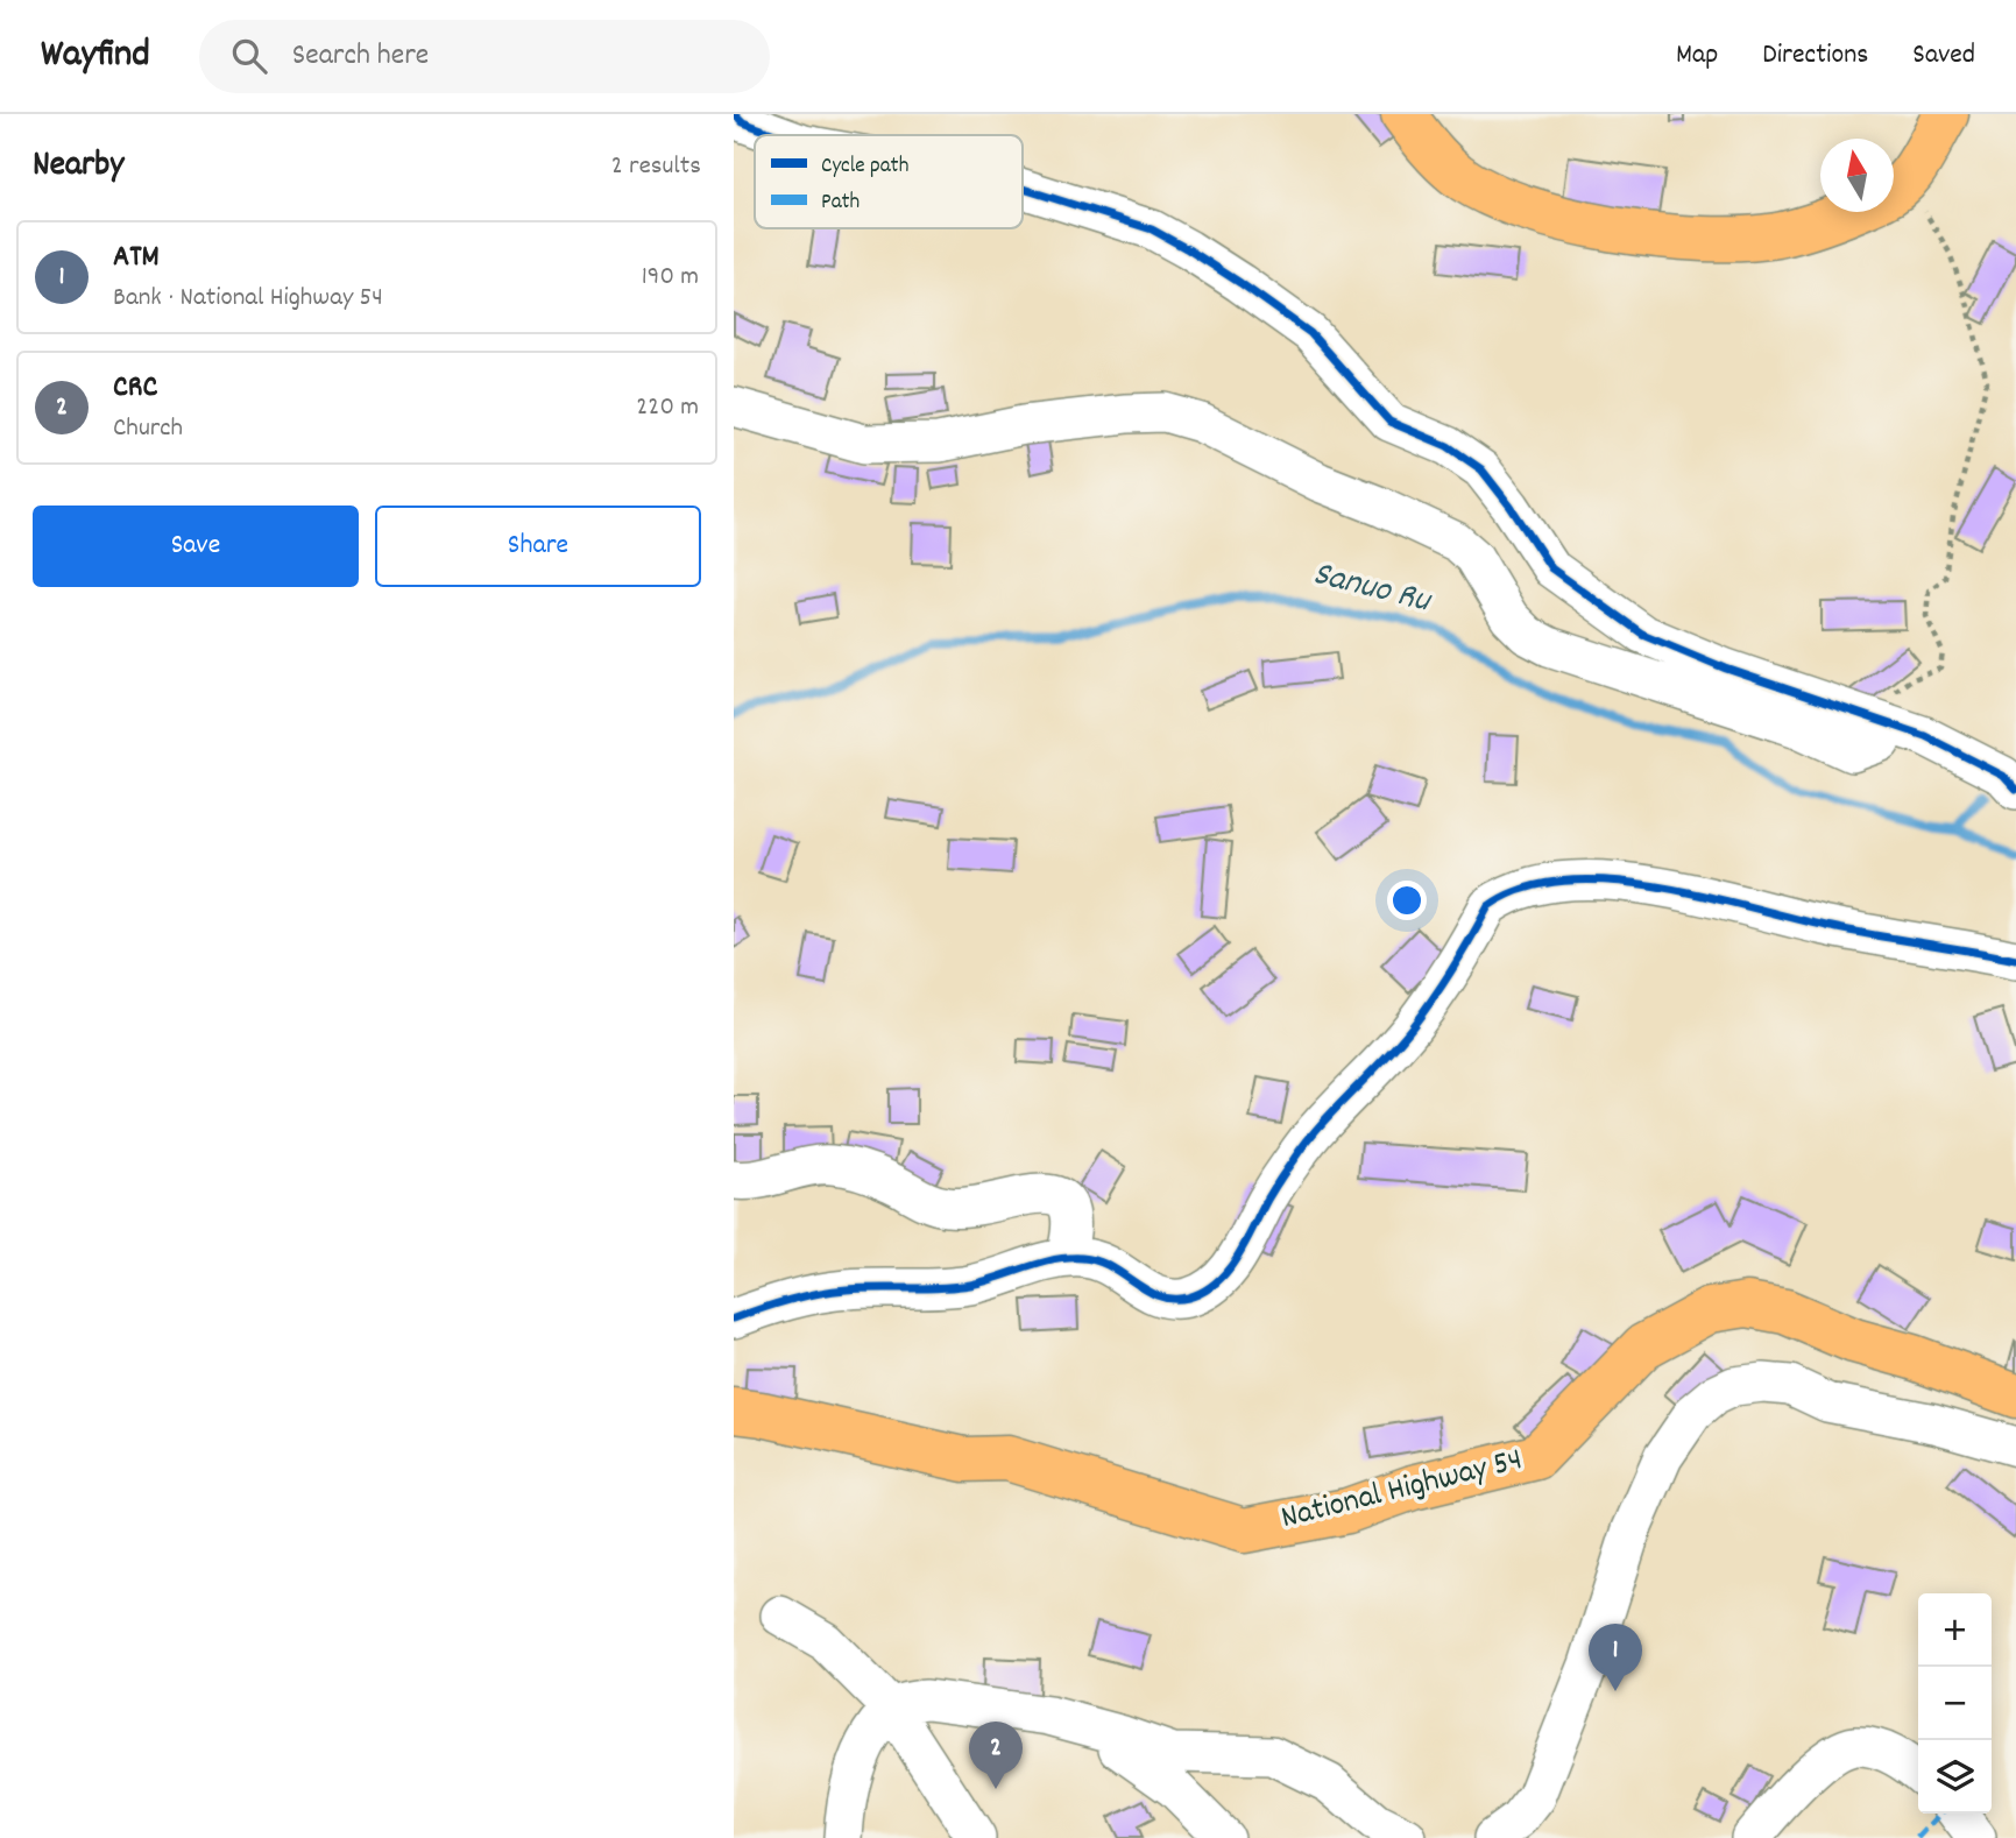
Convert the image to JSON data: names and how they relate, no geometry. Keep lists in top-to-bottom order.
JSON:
{
  "streets": {
    "main road": ["National Highway 54"]
  },
  "water": ["Sanuo Ru"],
  "legend": ["Cycle path", "Path"],
  "north": "top",
  "page": {
    "header": "Wayfind",
    "search": "Search here",
    "nav": ["Map", "Directions", "Saved"],
    "heading": ["Nearby", "2 results"],
    "list": [
      {
        "mark": "1",
        "name": "ATM",
        "note": "Bank · National Highway 54",
        "value": "190 m"
      },
      {
        "mark": "2",
        "name": "CRC",
        "note": "Church",
        "value": "220 m"
      }
    ],
    "buttons": ["Save", "Share"],
    "map_buttons": ["+", "−"],
    "pins": ["1", "2"]
  }
}
